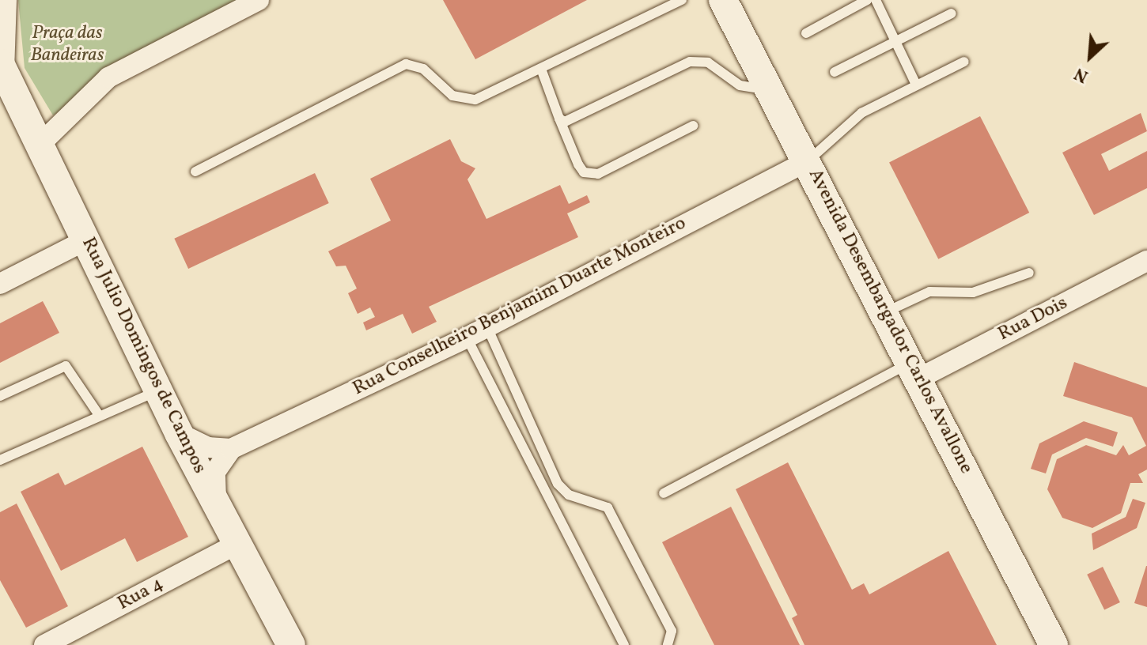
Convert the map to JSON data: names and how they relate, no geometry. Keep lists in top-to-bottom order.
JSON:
{
  "streets": {
    "street": [
      "Rua Conselheiro Benjamim Duarte Monteiro",
      "Rua Dois",
      "Avenida Desembargador Carlos Avallone",
      "Rua Julio Domingos de Campos",
      "Rua 4"
    ]
  },
  "crossings": [
    ["Rua Conselheiro Benjamim Duarte Monteiro", "Avenida Desembargador Carlos Avallone"],
    ["Rua Dois", "Avenida Desembargador Carlos Avallone"],
    ["Rua Julio Domingos de Campos", "Rua 4"]
  ],
  "parks": ["Praça das Bandeiras"],
  "north": "bottom left"
}
